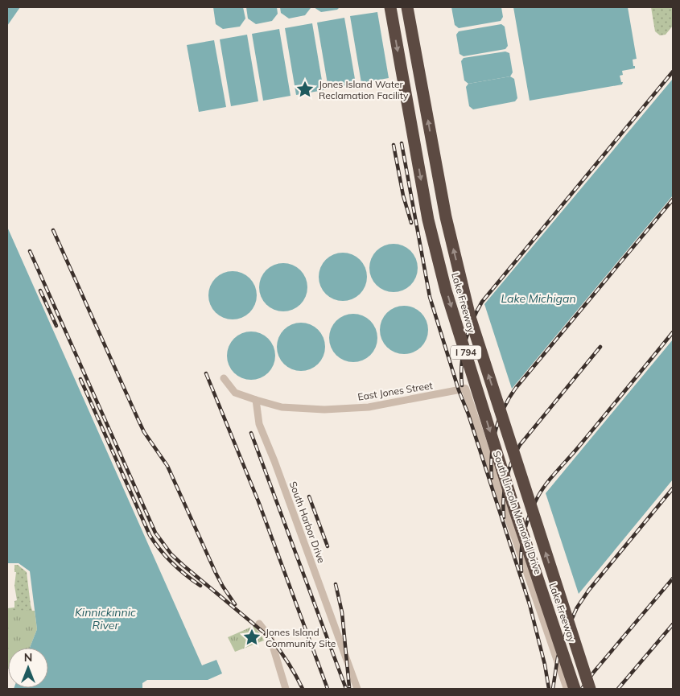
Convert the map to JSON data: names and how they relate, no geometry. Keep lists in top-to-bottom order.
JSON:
{
  "streets": {
    "highway": ["Lake Freeway", "I 794"],
    "street": ["East Jones Street", "South Lincoln Memorial Drive", "South Harbor Drive"]
  },
  "crossings": [
    ["East Jones Street", "South Lincoln Memorial Drive"],
    ["East Jones Street", "South Harbor Drive"]
  ],
  "water": ["Lake Michigan", "Kinnickinnic River"],
  "places": {
    "place": ["Jones Island Water Reclamation Facility", "Jones Island Community Site"]
  },
  "north": "top"
}
